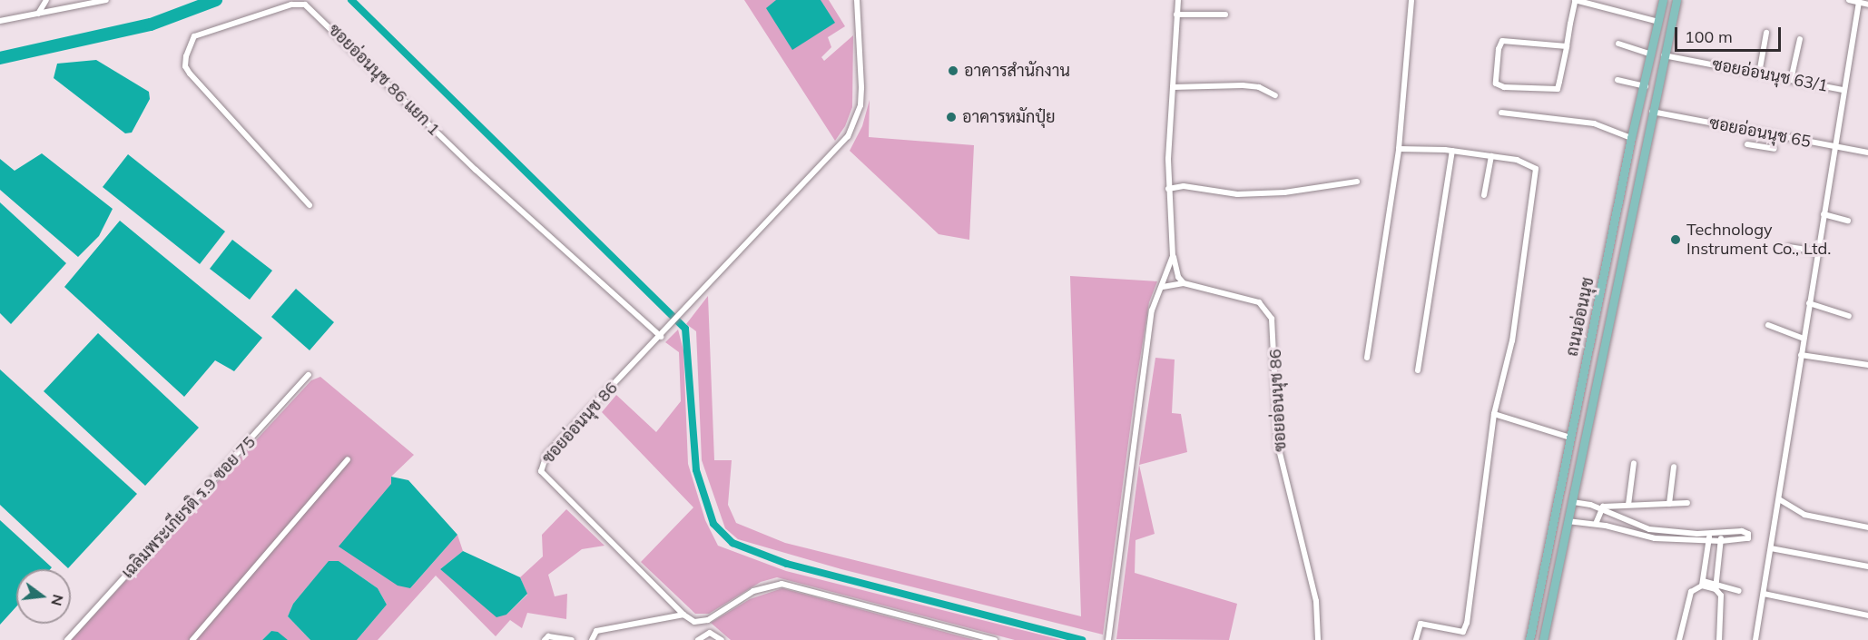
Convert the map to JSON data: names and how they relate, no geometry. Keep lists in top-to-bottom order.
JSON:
{
  "streets": {
    "main road": ["ถนนอ่อนนุช"],
    "street": [
      "ซอยอ่อนนุช 63/1",
      "ซอยอ่อนนุช 86 แยก 1",
      "ซอยอ่อนนุช 65",
      "ซอยอ่อนนุช 86",
      "เฉลิมพระเกียรติ ร.9 ซอย 75"
    ]
  },
  "crossings": [
    ["ซอยอ่อนนุช 63/1", "ถนนอ่อนนุช"],
    ["ซอยอ่อนนุช 86 แยก 1", "ซอยอ่อนนุช 86"],
    ["ซอยอ่อนนุช 65", "ถนนอ่อนนุช"]
  ],
  "places": ["อาคารสำนักงาน", "อาคารหมักปุ๋ย", "Technology Instrument Co., Ltd."],
  "scale_bar": "100 m",
  "north": "right"
}
